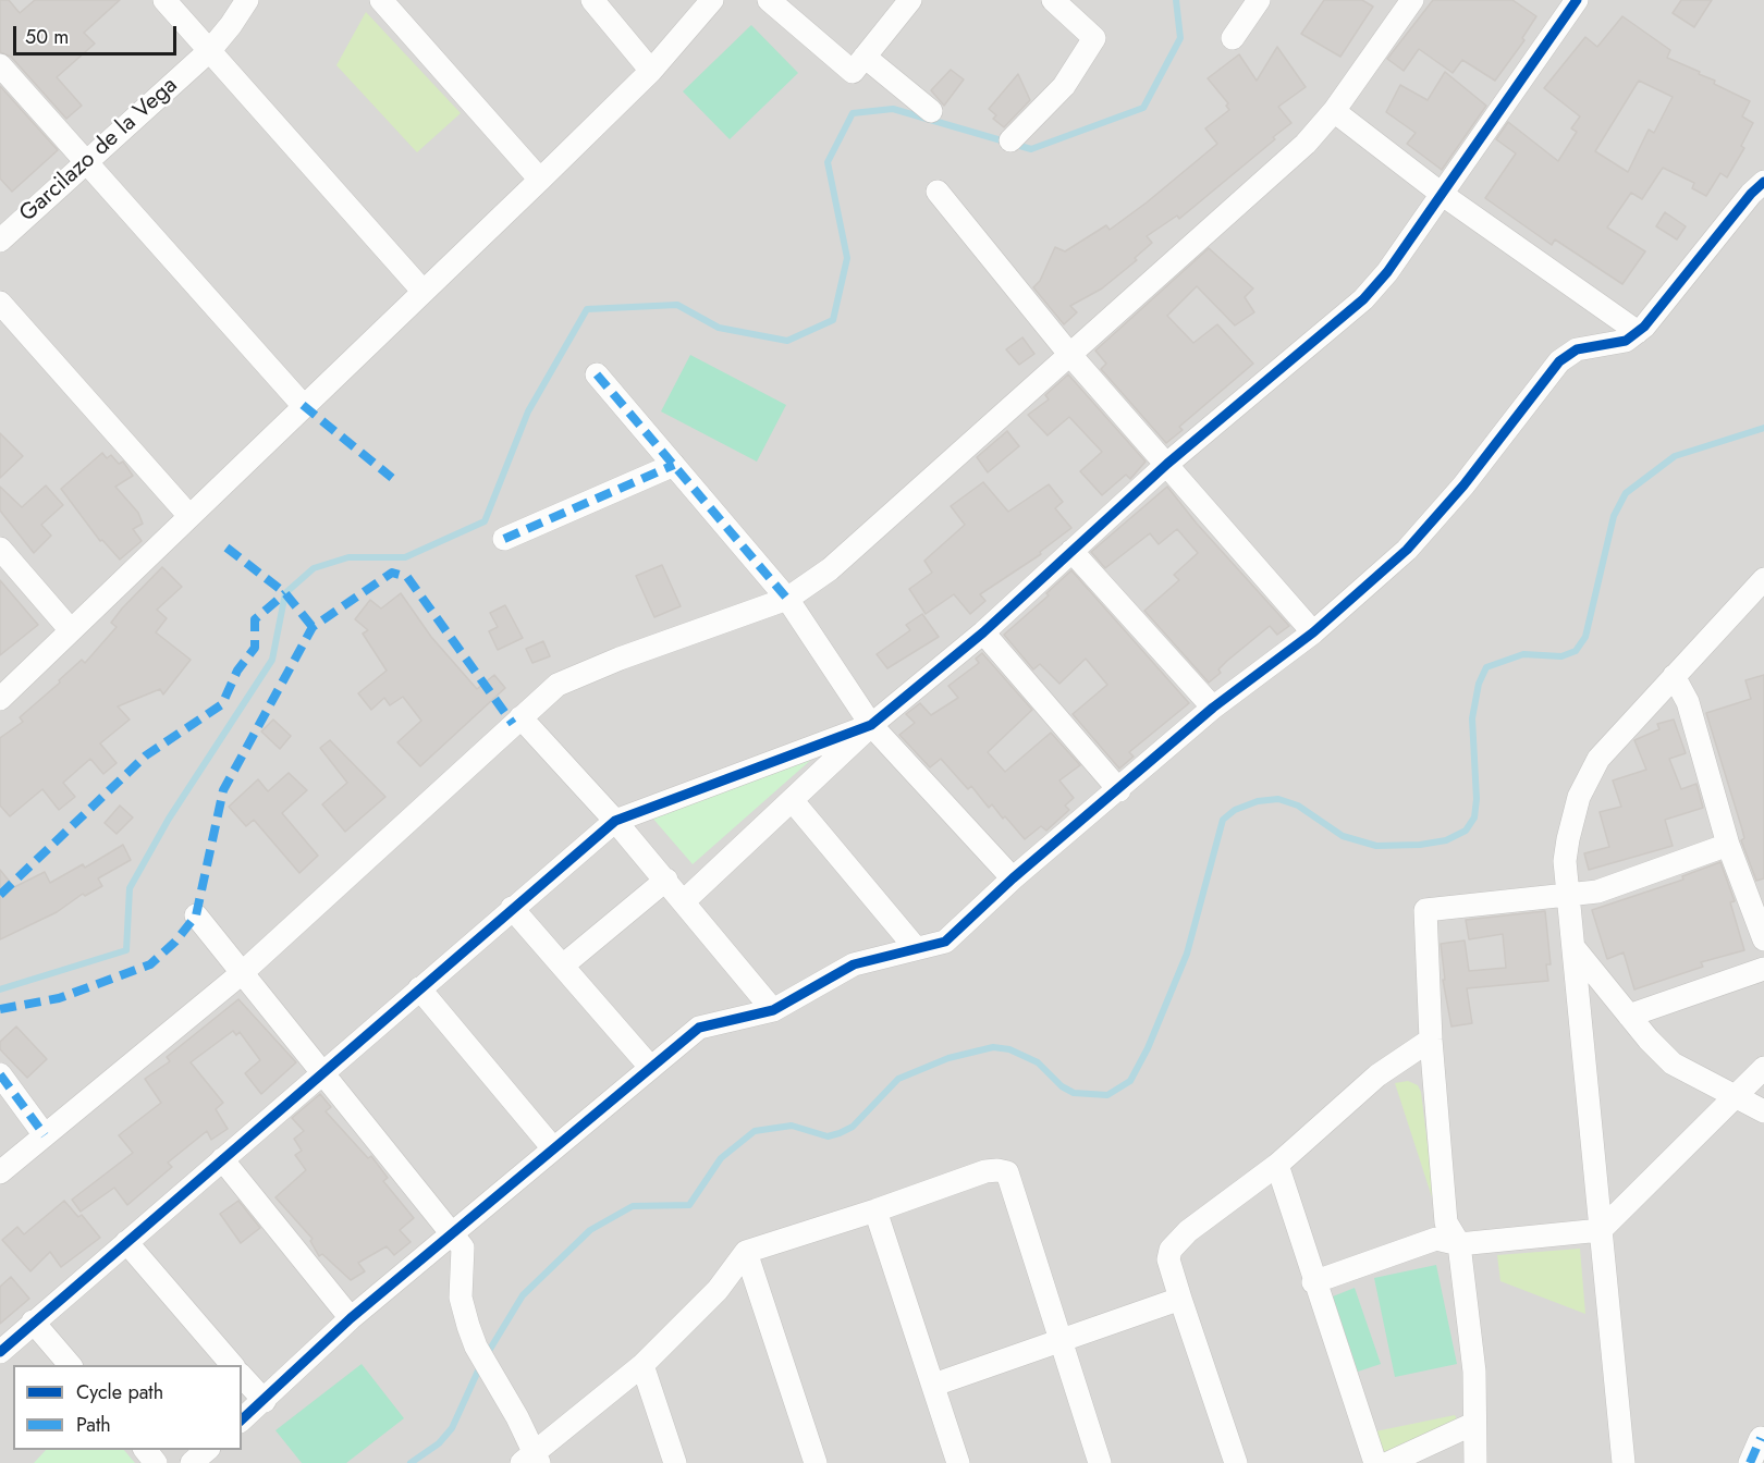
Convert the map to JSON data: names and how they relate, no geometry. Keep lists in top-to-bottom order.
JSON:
{
  "streets": {
    "street": ["Garcilazo de la Vega"]
  },
  "legend": ["Cycle path", "Path"],
  "scale_bar": "50 m"
}
